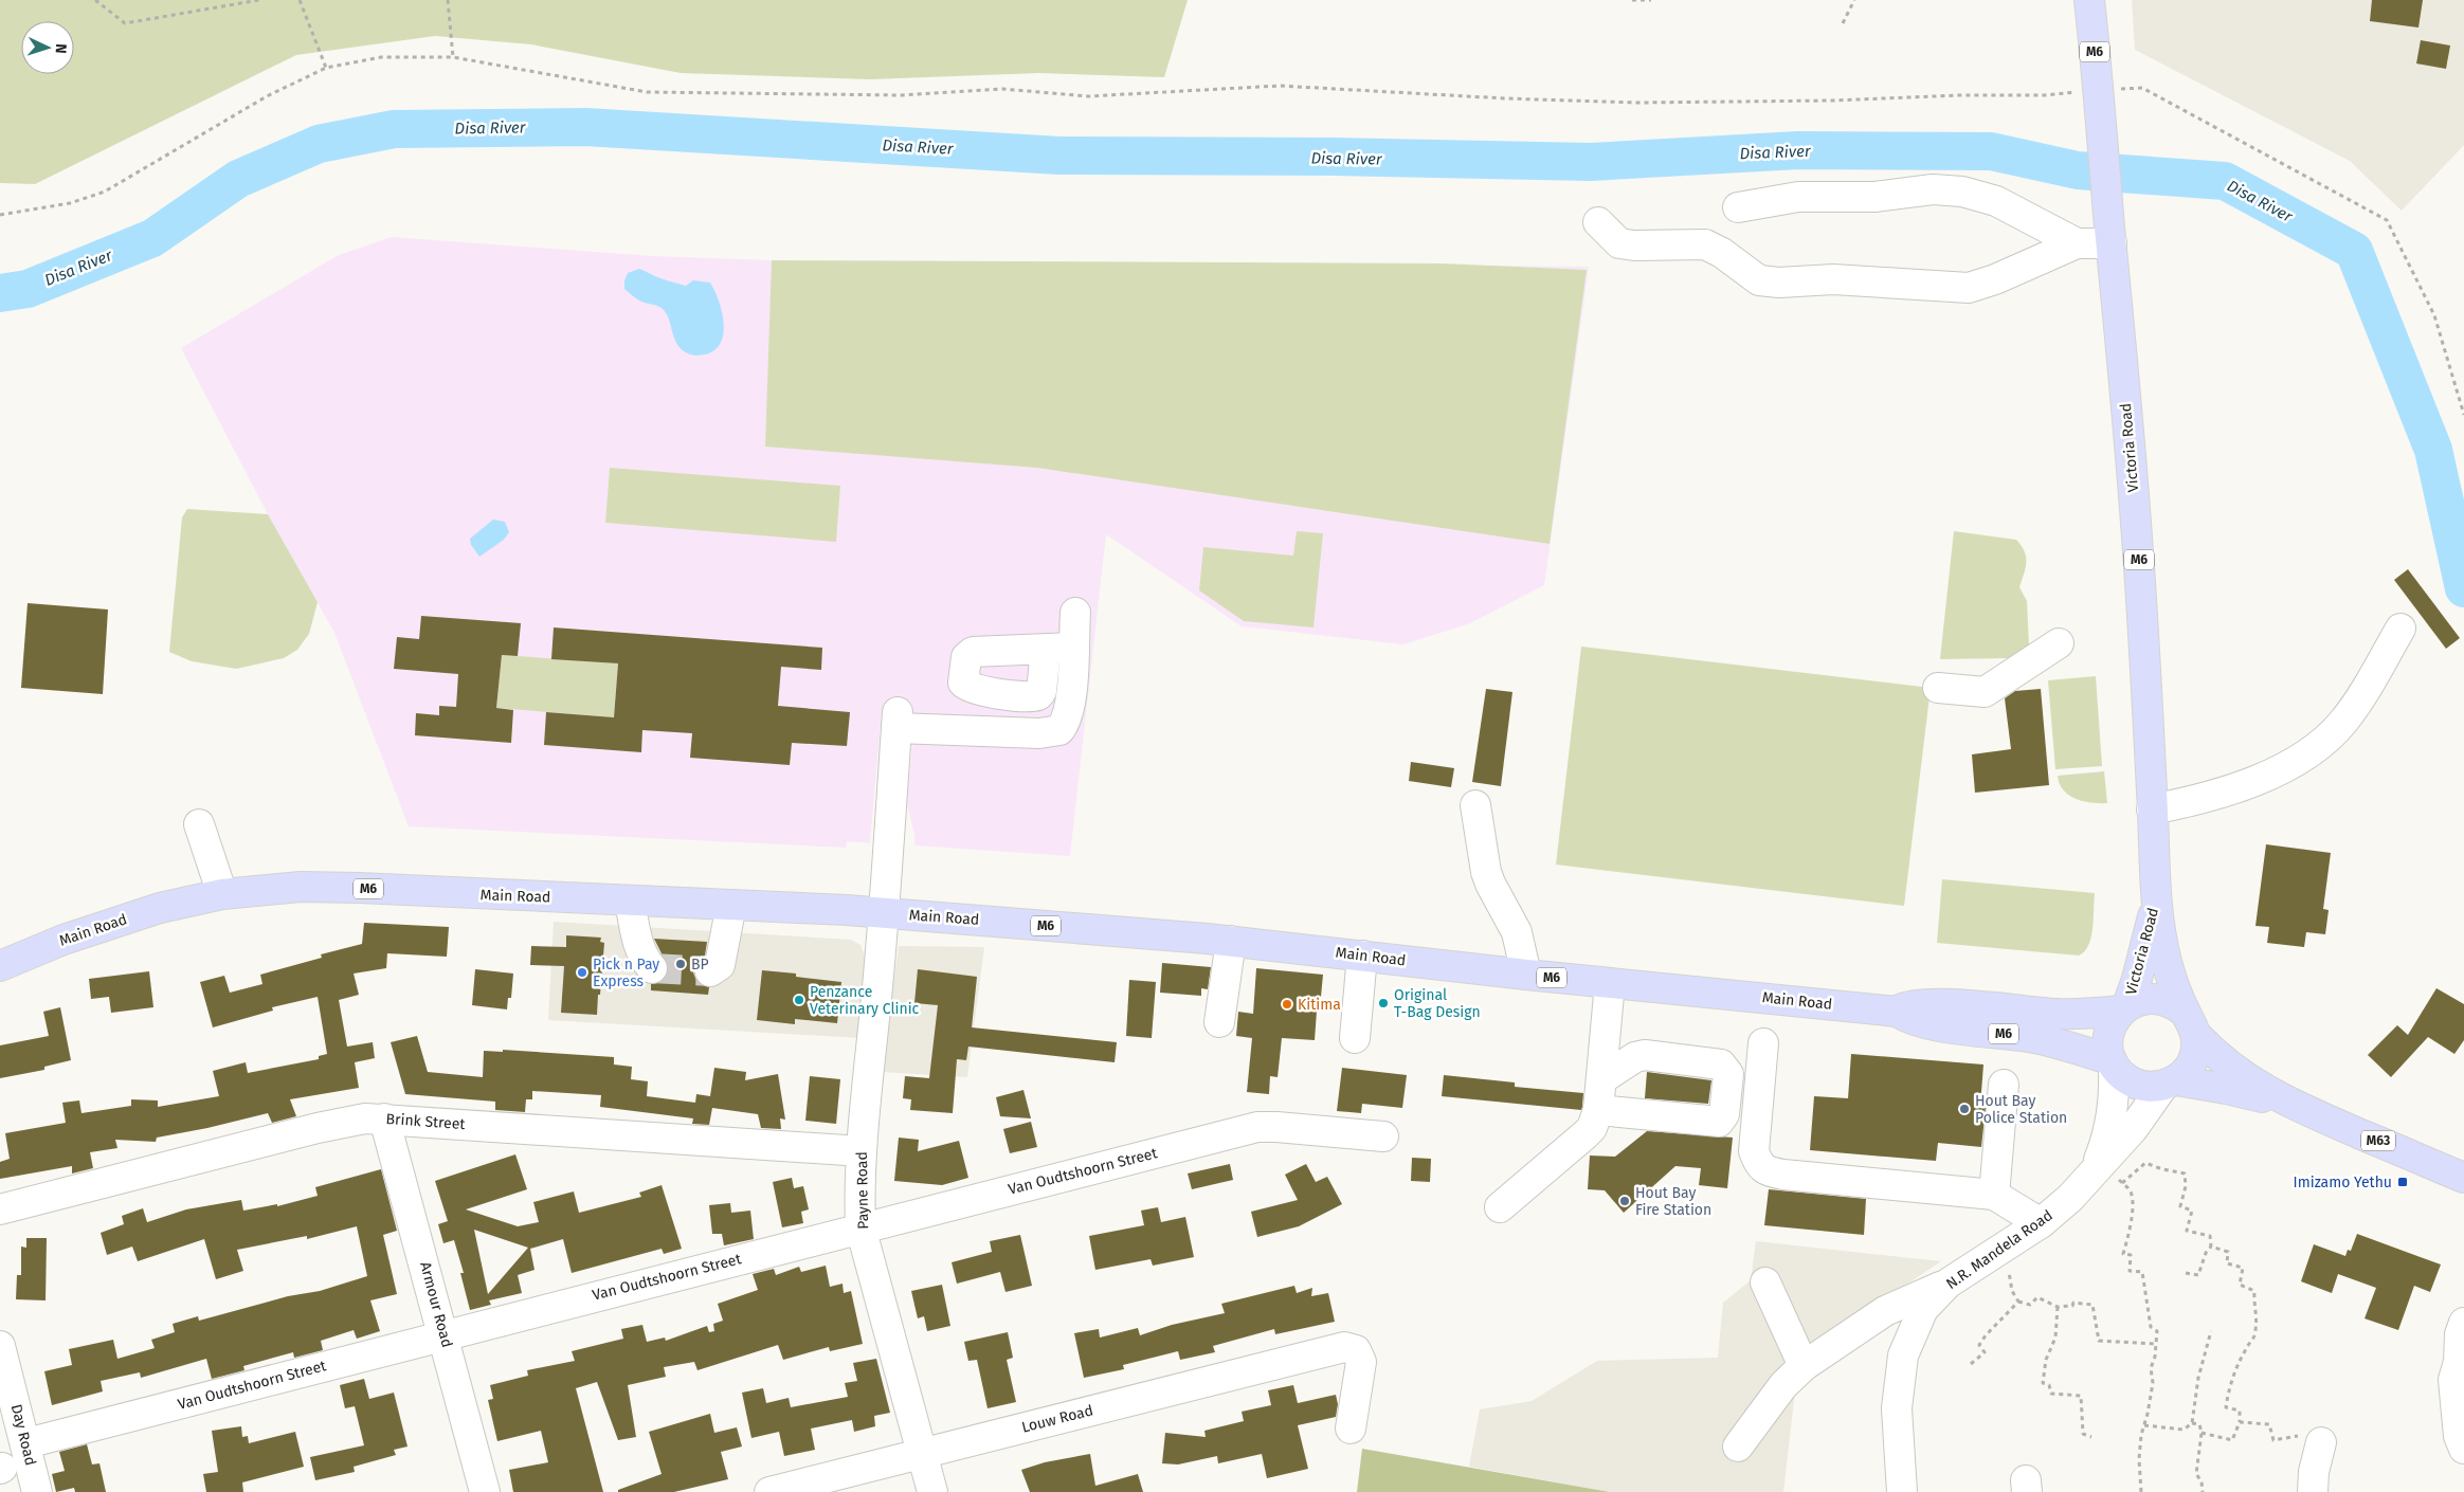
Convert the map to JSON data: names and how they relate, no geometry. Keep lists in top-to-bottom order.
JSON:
{
  "streets": {
    "main road": [
      "M6",
      "Victoria Road",
      "Main Road",
      "M63"
    ],
    "street": [
      "Brink Street",
      "Van Oudtshoorn Street",
      "Payne Road",
      "N.R. Mandela Road",
      "Armour Road",
      "Louw Road",
      "Day Road"
    ]
  },
  "crossings": [
    ["M6", "Victoria Road"],
    ["M6", "Main Road"],
    ["M6", "M63"],
    ["M6", "N.R. Mandela Road"],
    ["Victoria Road", "Main Road"],
    ["Victoria Road", "M63"],
    ["Victoria Road", "N.R. Mandela Road"],
    ["Main Road", "M63"],
    ["Main Road", "Payne Road"],
    ["Main Road", "N.R. Mandela Road"],
    ["Brink Street", "Payne Road"],
    ["Brink Street", "Armour Road"],
    ["M63", "N.R. Mandela Road"],
    ["Van Oudtshoorn Street", "Payne Road"],
    ["Van Oudtshoorn Street", "Armour Road"],
    ["Van Oudtshoorn Street", "Day Road"],
    ["Payne Road", "Louw Road"]
  ],
  "water": ["Disa River"],
  "places": {
    "other": [
      "BP",
      "Pick n Pay Express",
      "Penzance Veterinary Clinic",
      "Original T-Bag Design",
      "Kitima",
      "Hout Bay Police Station",
      "Hout Bay Fire Station"
    ],
    "transit": ["Imizamo Yethu"]
  },
  "north": "right"
}
